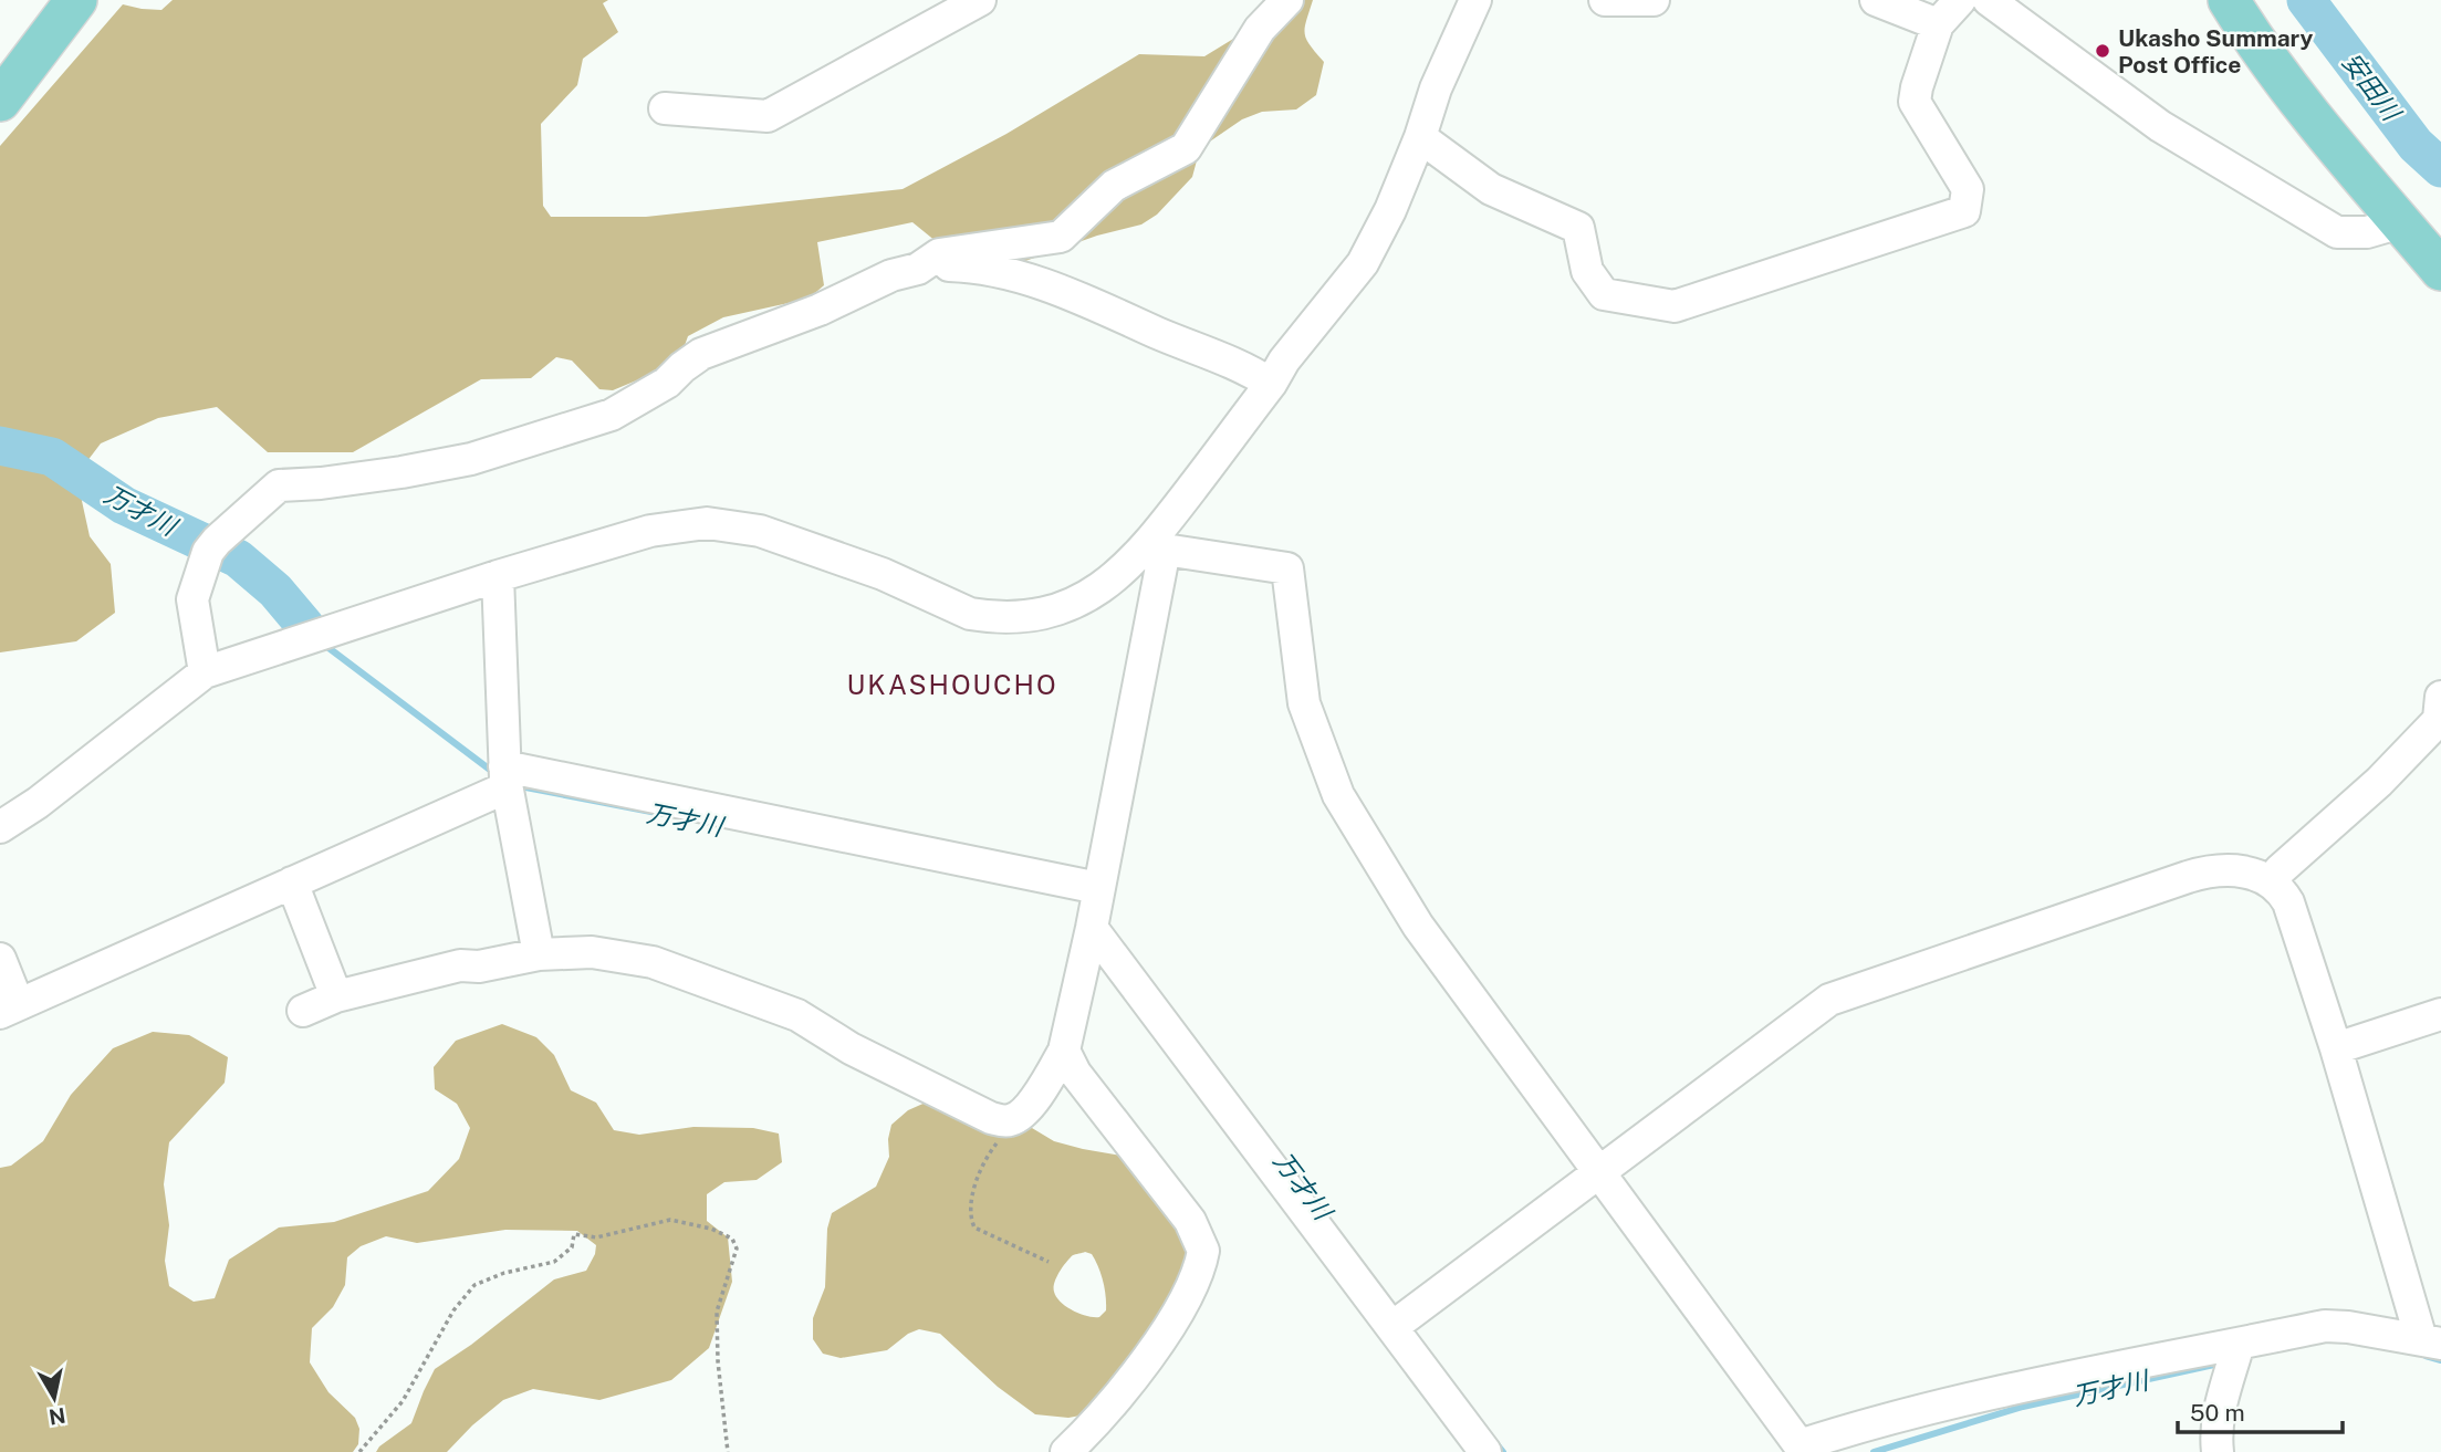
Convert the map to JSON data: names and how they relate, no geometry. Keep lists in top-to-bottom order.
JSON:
{
  "districts": ["UKASHOUCHO"],
  "water": ["安田川", "万才川"],
  "places": ["Ukasho Summary Post Office"],
  "scale_bar": "50 m",
  "north": "bottom"
}
